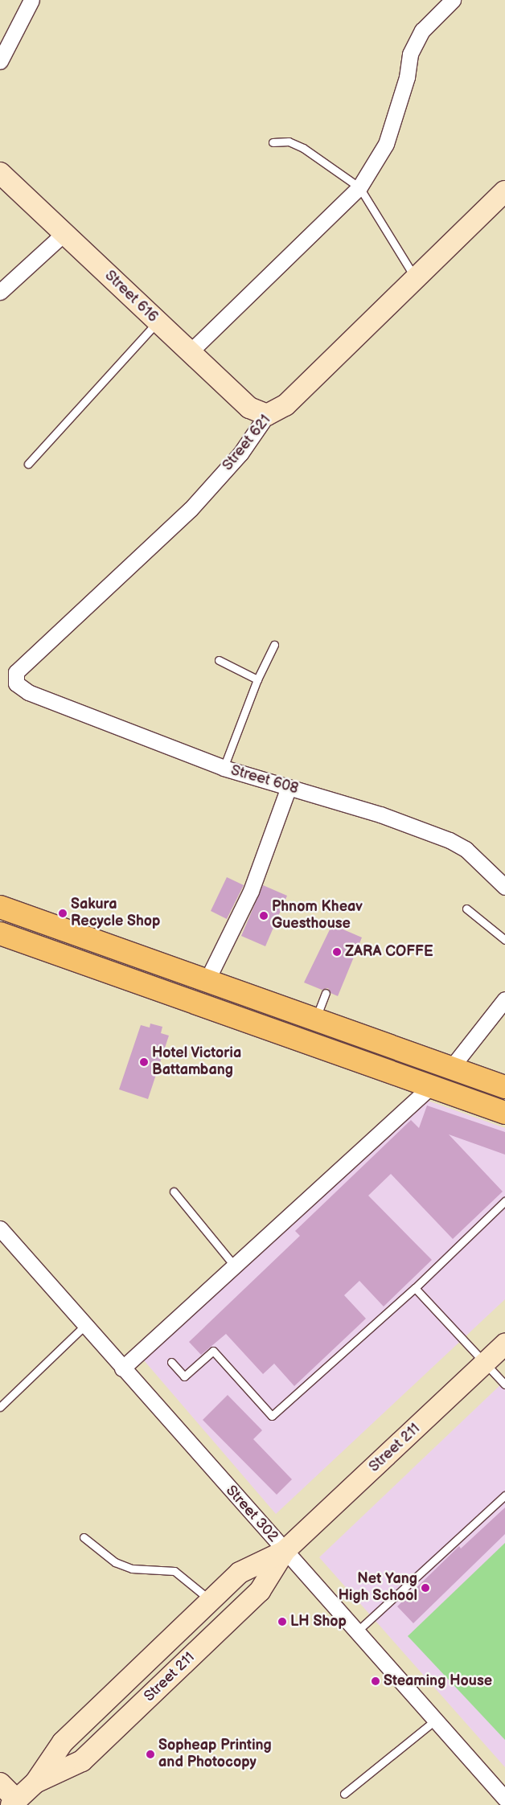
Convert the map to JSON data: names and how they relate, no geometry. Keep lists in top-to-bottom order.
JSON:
{
  "streets": {
    "main road": ["Street 616", "Street 621", "Street 211"],
    "street": ["Street 608", "Street 302"]
  },
  "crossings": [
    ["Street 616", "Street 621"],
    ["Street 621", "Street 608"],
    ["Street 211", "Street 302"]
  ],
  "places": [
    "Sakura Recycle Shop",
    "Phnom Kheav Guesthouse",
    "ZARA COFFE",
    "Hotel Victoria Battambang",
    "Net Yang High School",
    "LH Shop",
    "Steaming House",
    "Sopheap Printing and Photocopy"
  ]
}
